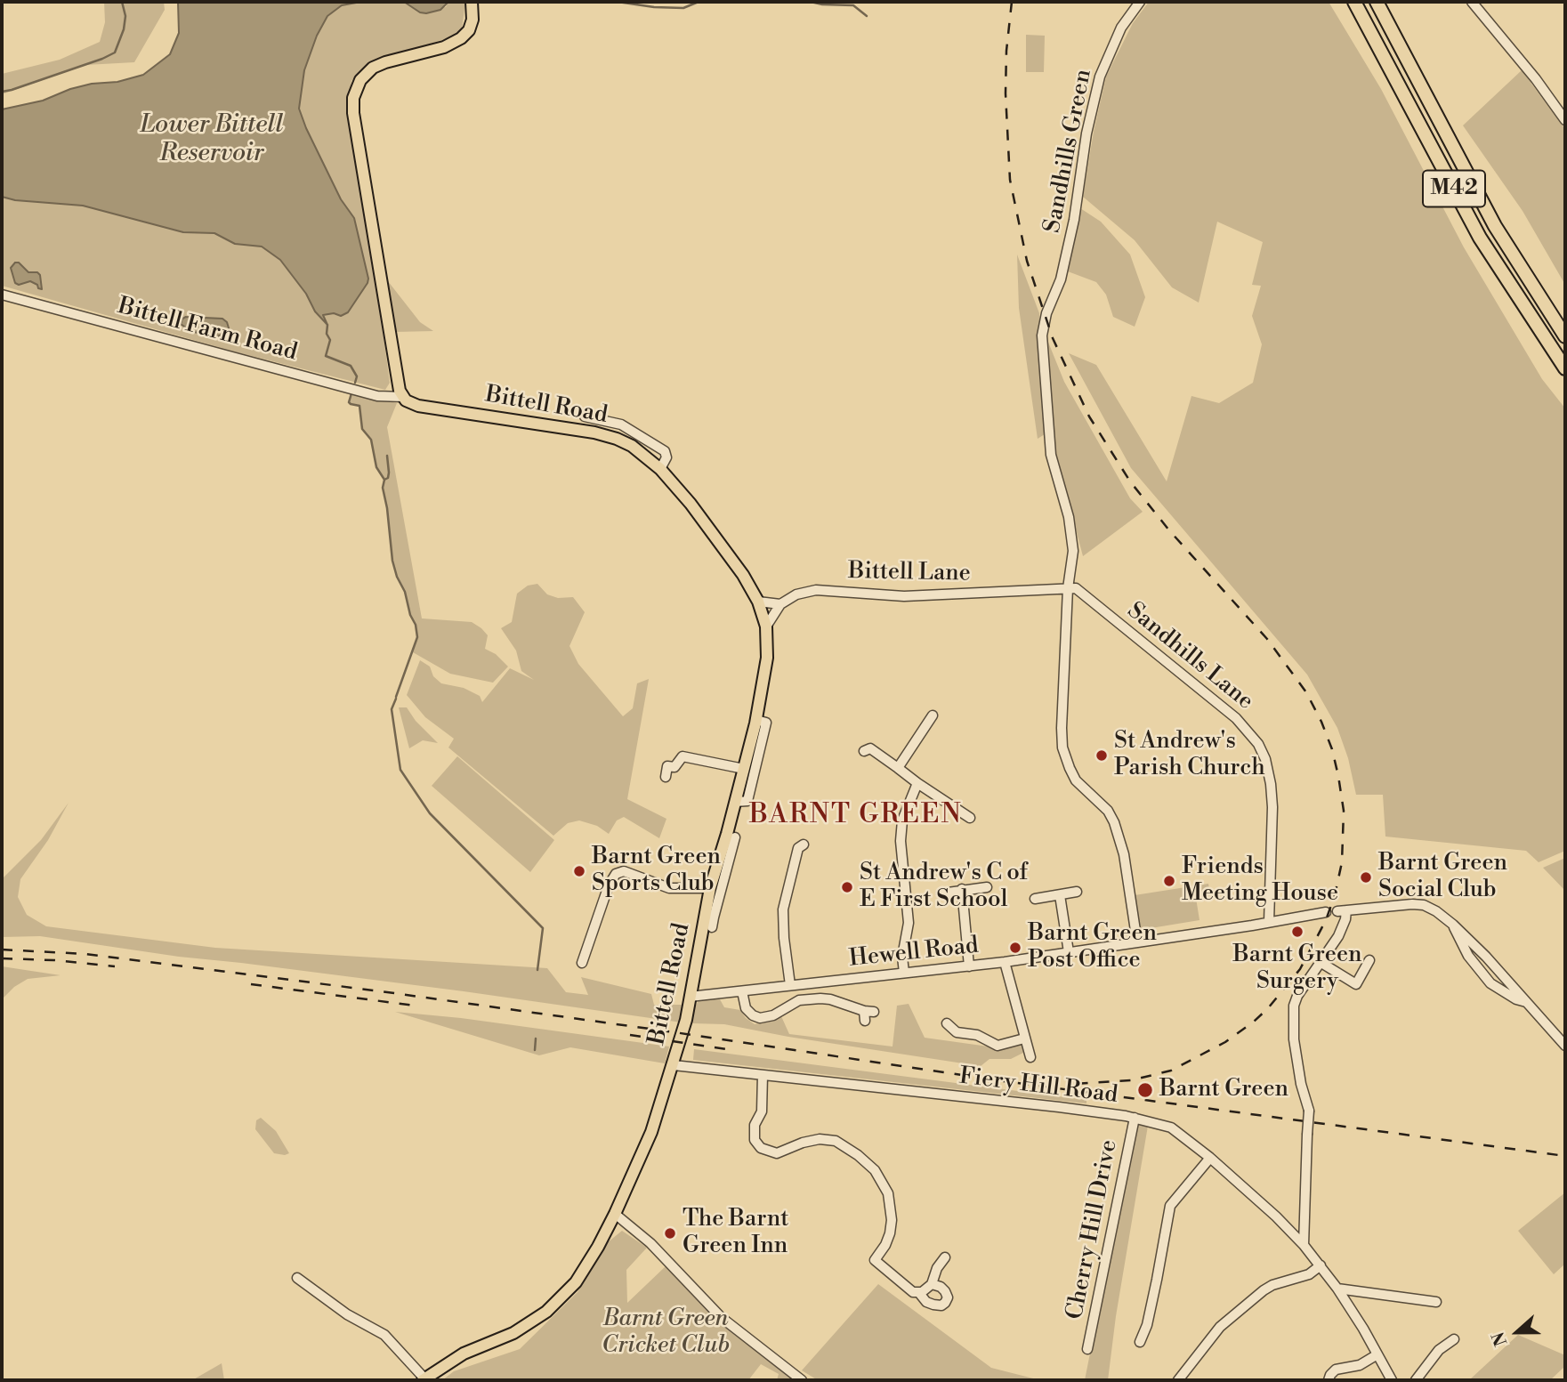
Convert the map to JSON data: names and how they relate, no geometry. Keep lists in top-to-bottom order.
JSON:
{
  "streets": {
    "highway": ["M42"],
    "main road": ["Bittell Road"],
    "street": [
      "Sandhills Green",
      "Bittell Farm Road",
      "Bittell Lane",
      "Sandhills Lane",
      "Hewell Road",
      "Fiery Hill Road",
      "Cherry Hill Drive"
    ]
  },
  "crossings": [
    ["Sandhills Green", "Bittell Lane"],
    ["Sandhills Green", "Sandhills Lane"],
    ["Bittell Farm Road", "Bittell Road"],
    ["Bittell Road", "Hewell Road"],
    ["Bittell Road", "Fiery Hill Road"],
    ["Bittell Lane", "Sandhills Lane"],
    ["Sandhills Lane", "Hewell Road"],
    ["Fiery Hill Road", "Cherry Hill Drive"]
  ],
  "districts": ["BARNT GREEN"],
  "water": ["Lower Bittell Reservoir"],
  "parks": ["Barnt Green Cricket Club"],
  "places": [
    "St Andrew's Parish Church",
    "Barnt Green Sports Club",
    "Barnt Green Social Club",
    "Friends Meeting House",
    "St Andrew's C of E First School",
    "Barnt Green Surgery",
    "Barnt Green Post Office",
    "Barnt Green",
    "The Barnt Green Inn"
  ],
  "north": "left"
}
